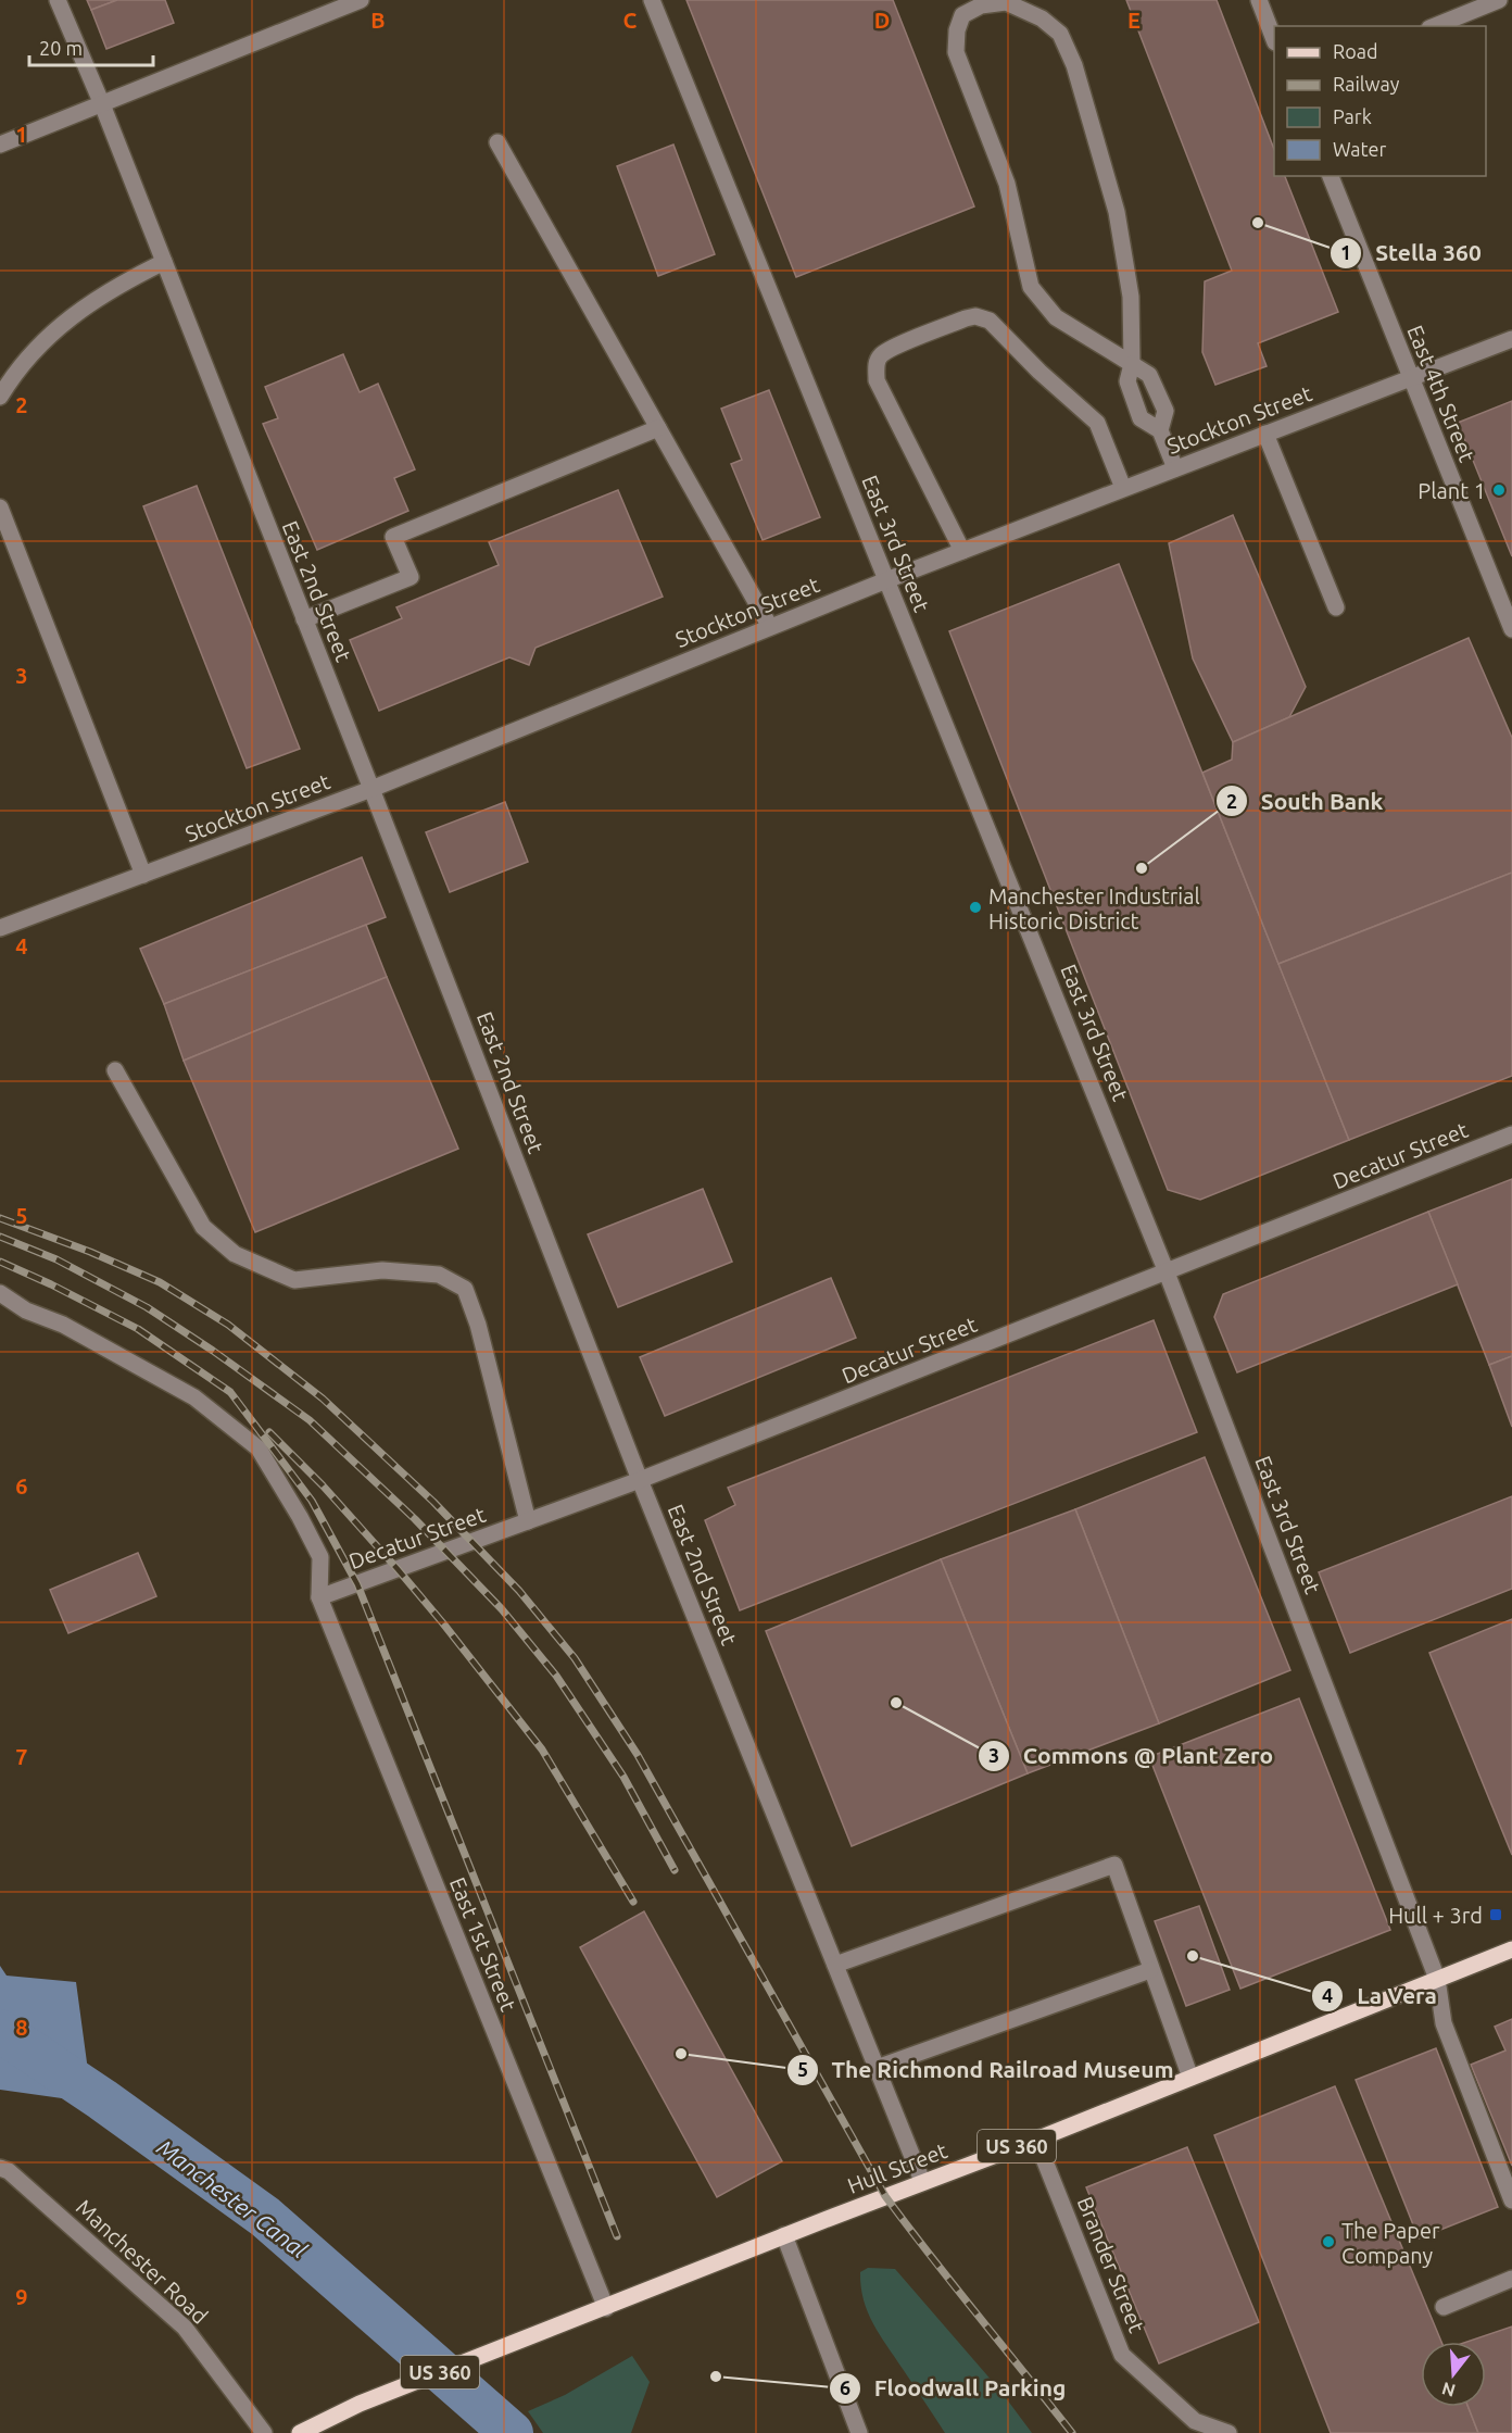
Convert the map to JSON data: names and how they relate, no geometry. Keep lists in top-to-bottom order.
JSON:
{
  "streets": {
    "main road": ["US 360", "Hull Street"],
    "street": [
      "East 4th Street",
      "Stockton Street",
      "East 3rd Street",
      "East 2nd Street",
      "Decatur Street",
      "East 1st Street",
      "Manchester Road",
      "Brander Street"
    ]
  },
  "crossings": [
    ["East 4th Street", "Stockton Street"],
    ["Stockton Street", "East 3rd Street"],
    ["Stockton Street", "East 2nd Street"],
    ["East 3rd Street", "Decatur Street"],
    ["East 3rd Street", "Hull Street"],
    ["East 2nd Street", "Decatur Street"],
    ["East 2nd Street", "Hull Street"],
    ["Decatur Street", "East 1st Street"],
    ["East 1st Street", "Hull Street"],
    ["Hull Street", "Brander Street"]
  ],
  "water": ["Manchester Canal"],
  "places": {
    "other": [
      "Stella 360",
      "Plant 1",
      "South Bank",
      "Manchester Industrial Historic District",
      "Commons @ Plant Zero",
      "La Vera",
      "The Richmond Railroad Museum",
      "The Paper Company",
      "Floodwall Parking"
    ],
    "transit": ["Hull + 3rd"]
  },
  "legend": [
    "Road",
    "Railway",
    "Park",
    "Water"
  ],
  "scale_bar": "20 m",
  "north": "bottom",
  "grid": {
    "columns": [
      "B",
      "C",
      "D",
      "E"
    ],
    "rows": [
      "1",
      "2",
      "3",
      "4",
      "5",
      "6",
      "7",
      "8",
      "9"
    ]
  }
}
